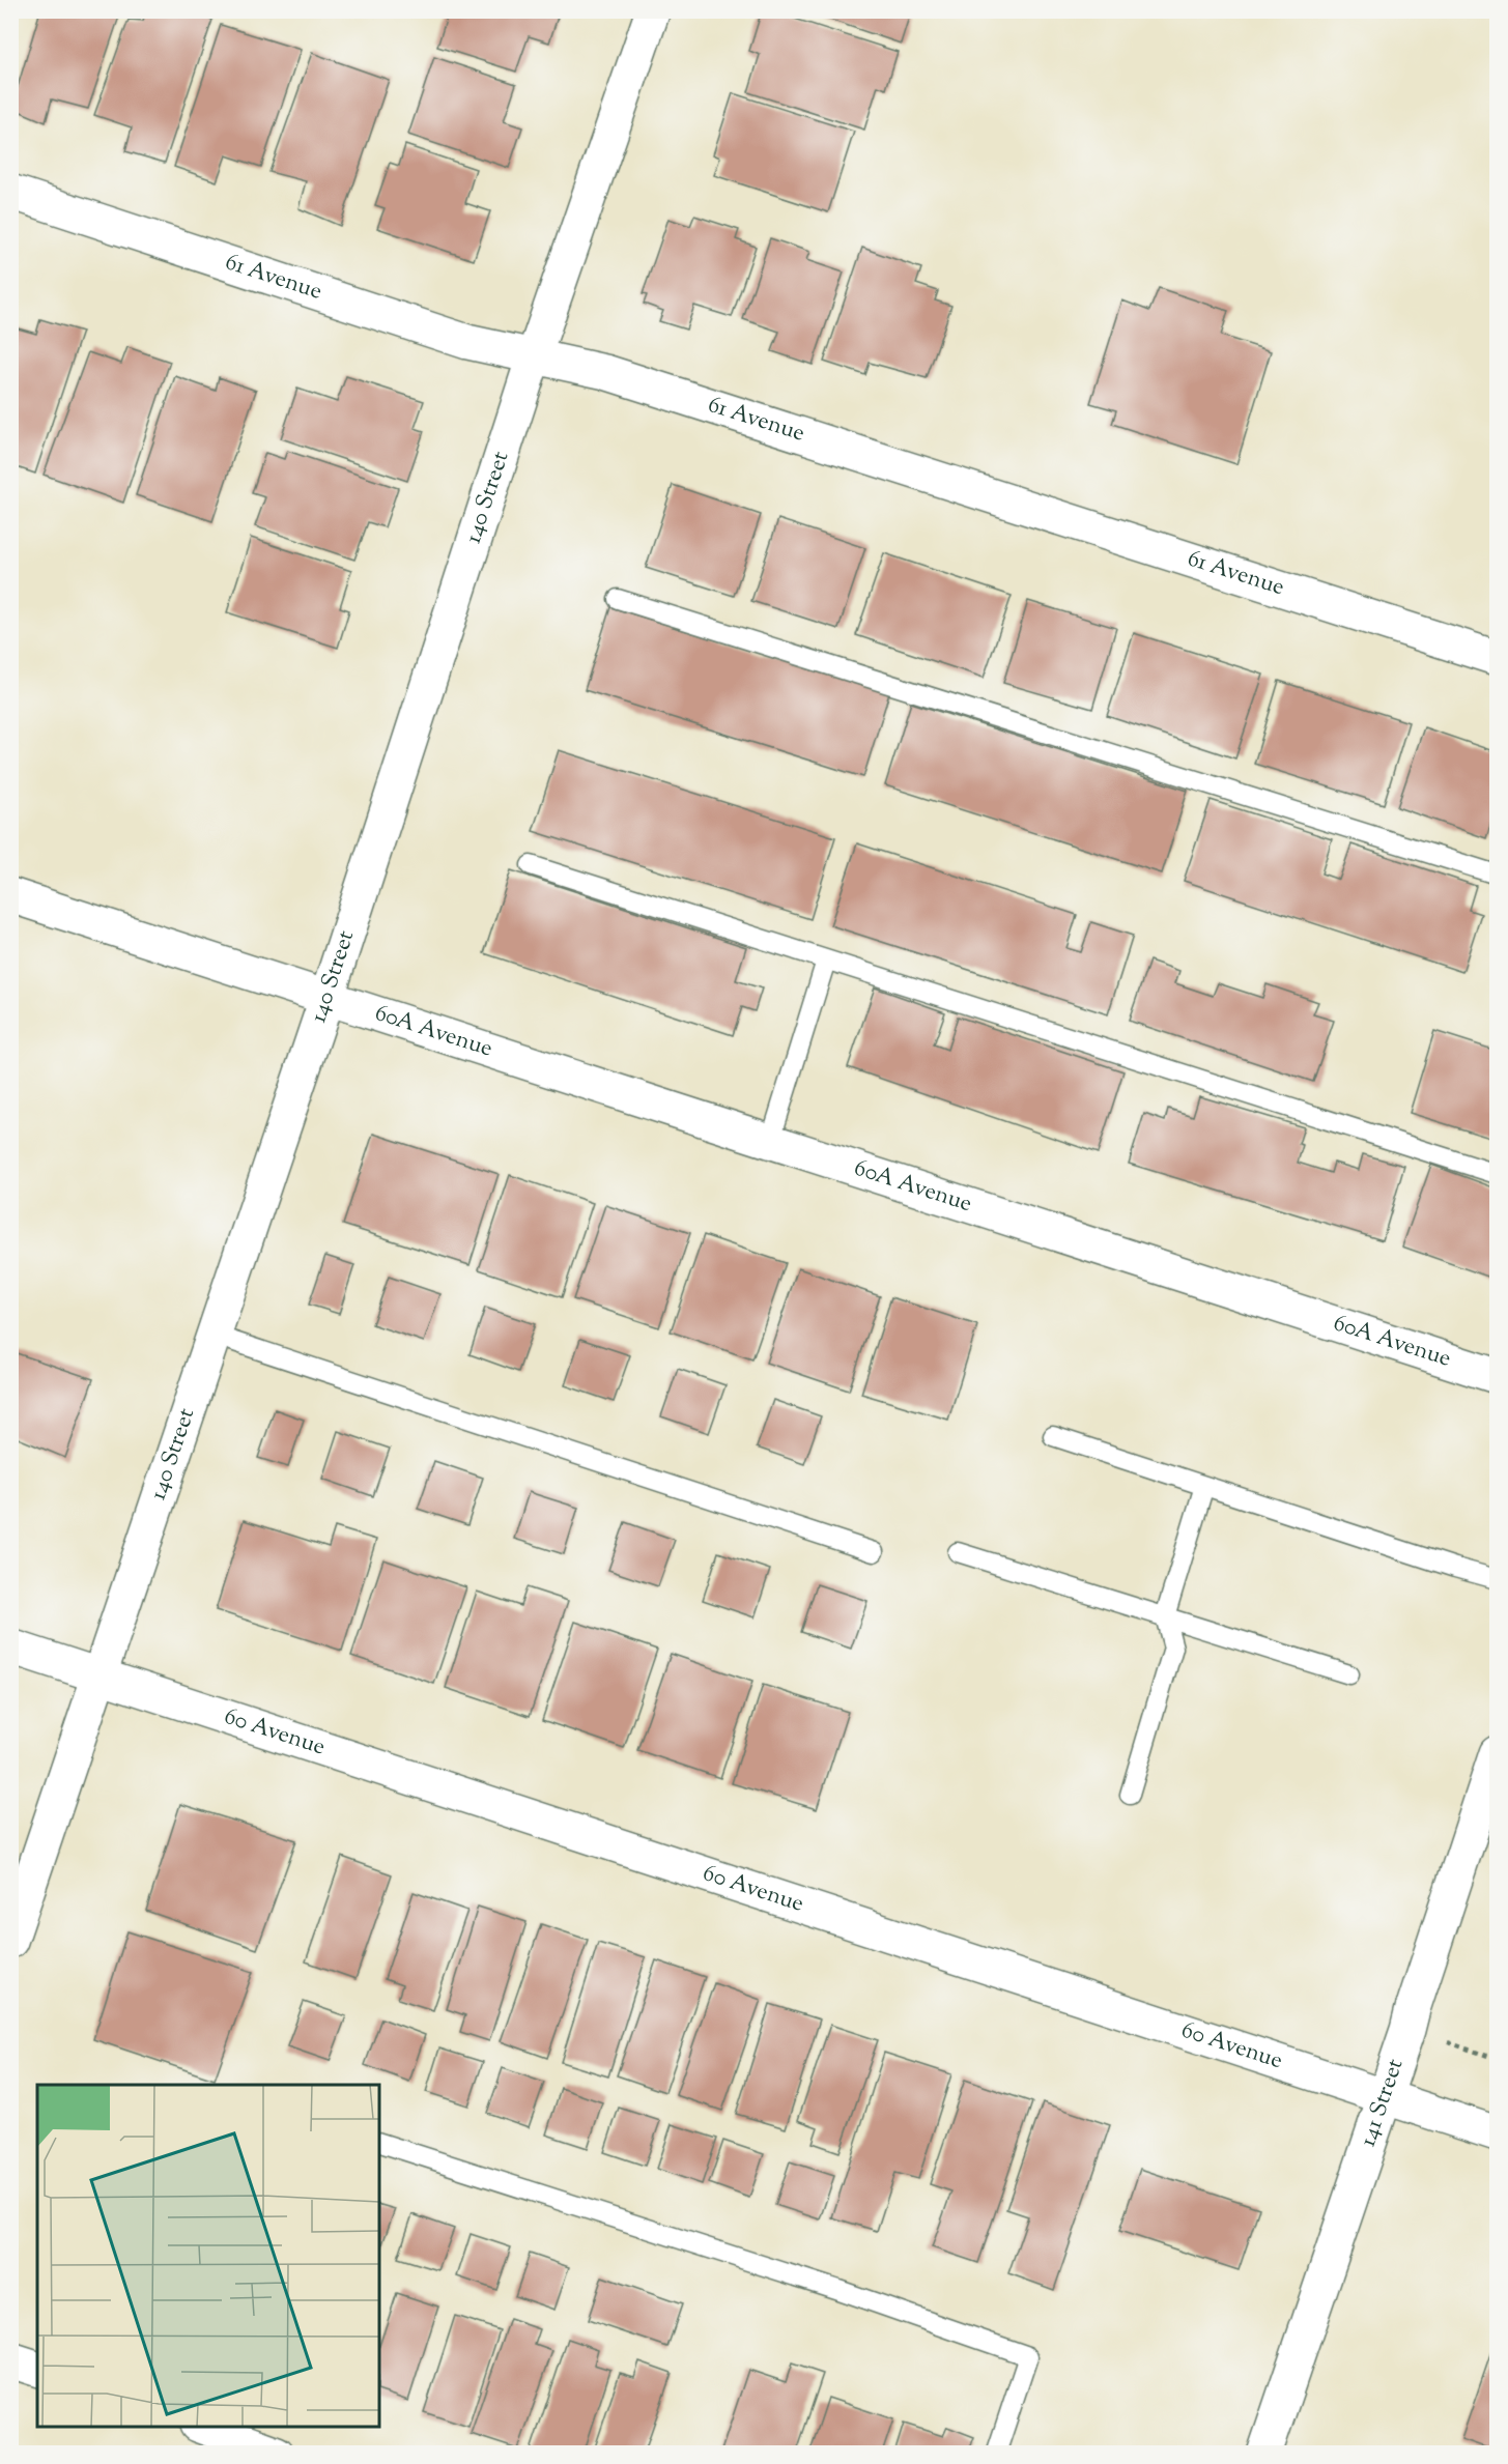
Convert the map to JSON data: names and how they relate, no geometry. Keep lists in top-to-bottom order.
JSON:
{
  "streets": {
    "street": [
      "61 Avenue",
      "140 Street",
      "60A Avenue",
      "60 Avenue",
      "141 Street"
    ]
  },
  "crossings": [
    ["61 Avenue", "140 Street"],
    ["140 Street", "60A Avenue"],
    ["140 Street", "60 Avenue"],
    ["60 Avenue", "141 Street"]
  ]
}
